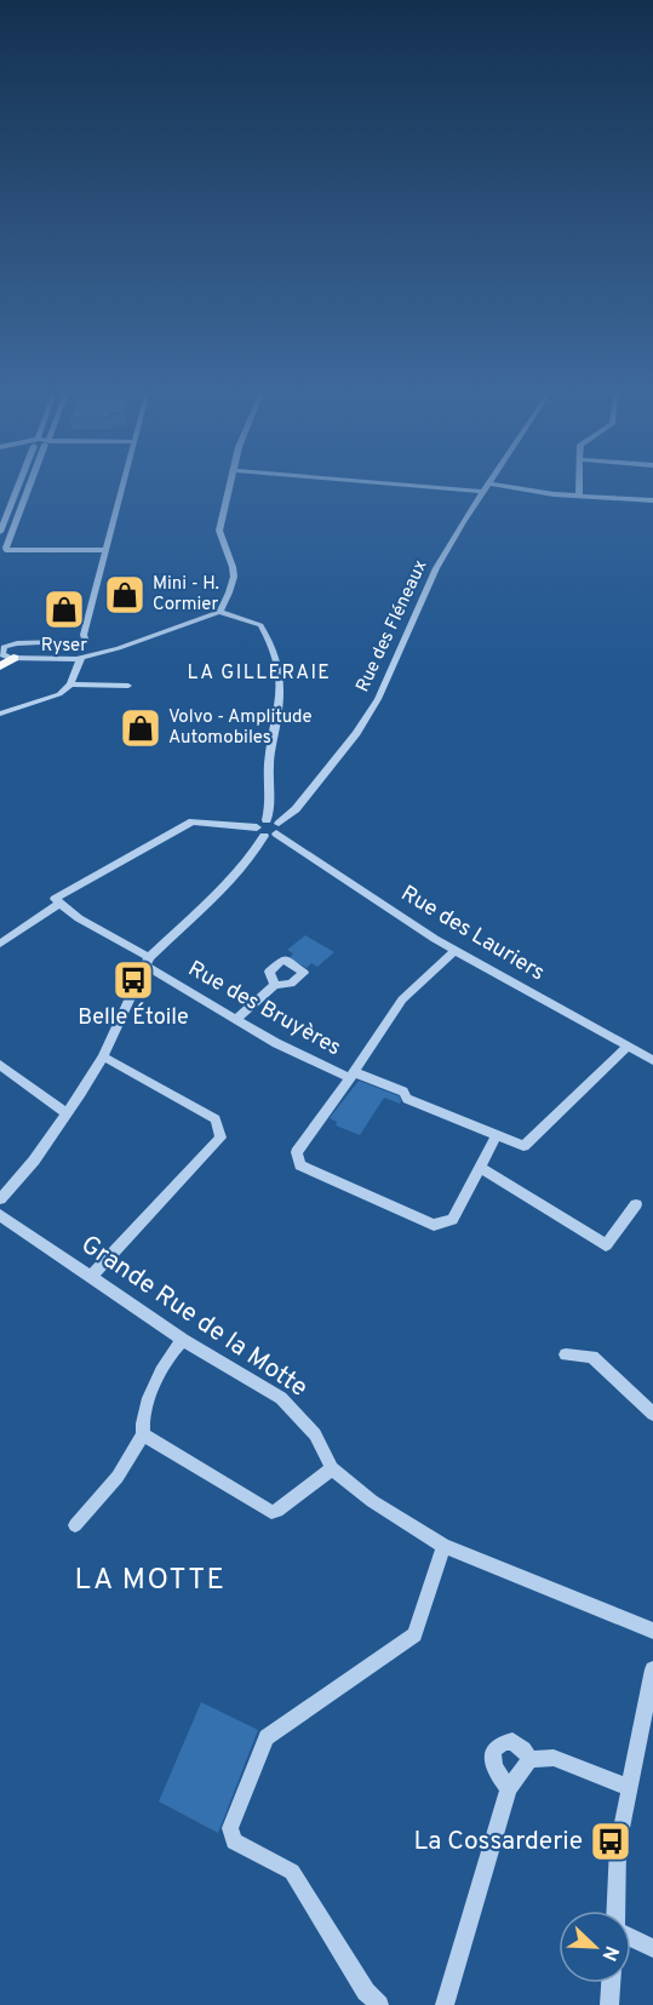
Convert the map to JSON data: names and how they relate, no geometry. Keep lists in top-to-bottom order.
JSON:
{
  "streets": {
    "street": [
      "Rue des Fléneaux",
      "Rue des Lauriers",
      "Rue des Bruyères",
      "Grande Rue de la Motte"
    ]
  },
  "crossings": [
    ["Rue des Fléneaux", "Rue des Lauriers"]
  ],
  "districts": ["LA GILLERAIE", "LA MOTTE"],
  "places": {
    "shop": ["Mini - H. Cormier", "Ryser", "Volvo - Amplitude Automobiles"],
    "bus stop": ["Belle Étoile", "La Cossarderie"]
  },
  "north": "bottom right"
}
